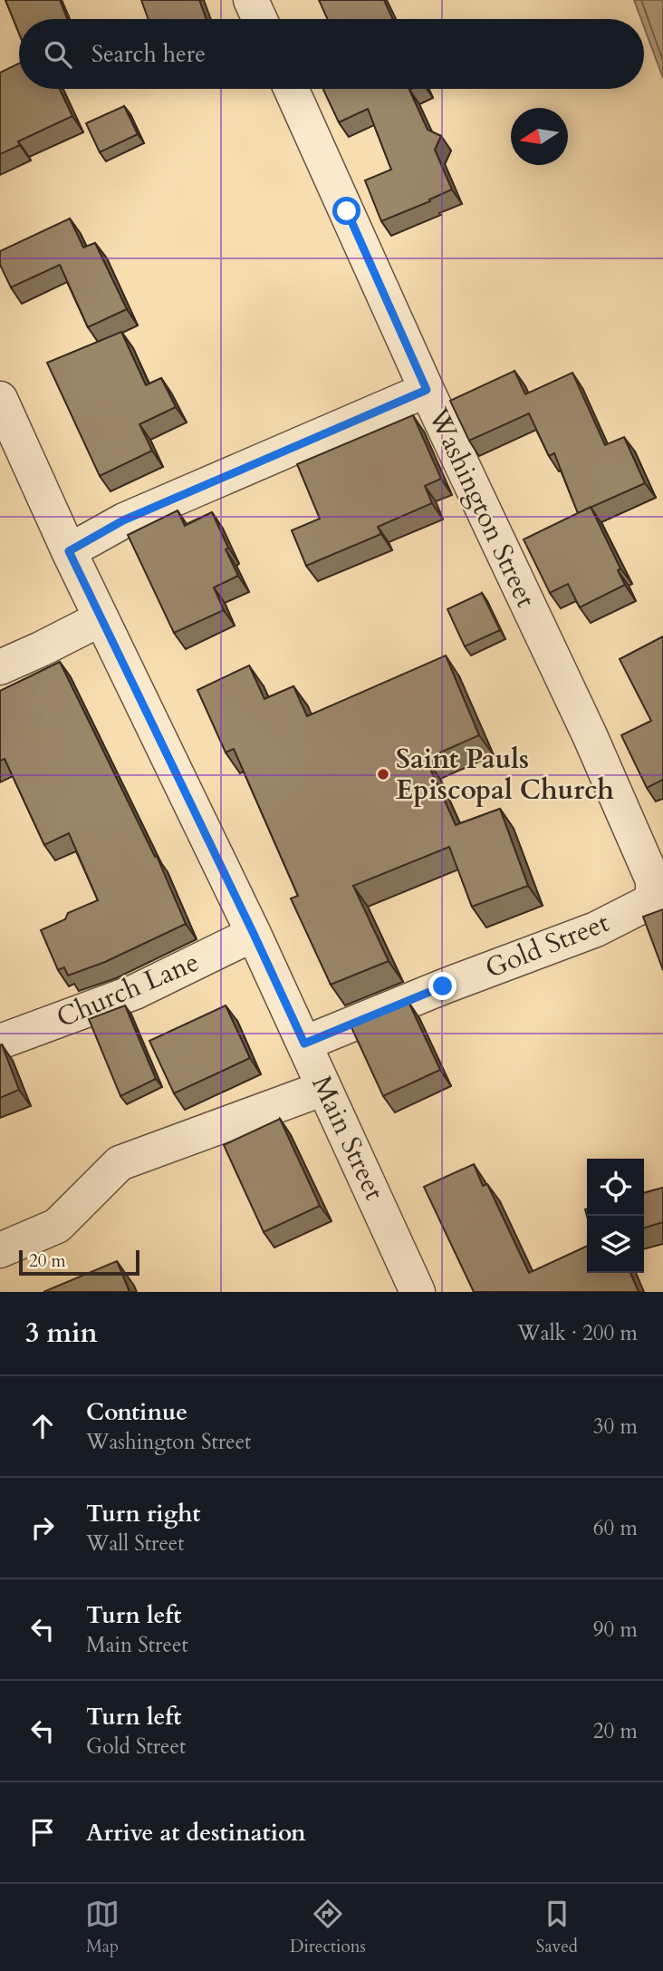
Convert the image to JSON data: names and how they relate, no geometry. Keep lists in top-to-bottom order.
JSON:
{
  "streets": {
    "street": [
      "Washington Street",
      "Gold Street",
      "Church Lane",
      "Main Street"
    ]
  },
  "crossings": [
    ["Washington Street", "Gold Street"],
    ["Gold Street", "Main Street"],
    ["Church Lane", "Main Street"]
  ],
  "places": ["Saint Pauls Episcopal Church"],
  "scale_bar": "20 m",
  "north": "left",
  "page": {
    "search": "Search here",
    "scale": "20 m",
    "heading": ["3 min", "Walk · 200 m"],
    "list": [
      ["Continue", "Washington Street", "30 m"],
      ["Turn right", "Wall Street", "60 m"],
      ["Turn left", "Main Street", "90 m"],
      ["Turn left", "Gold Street", "20 m"],
      "Arrive at destination"
    ],
    "nav": ["Map", "Directions", "Saved"]
  }
}
